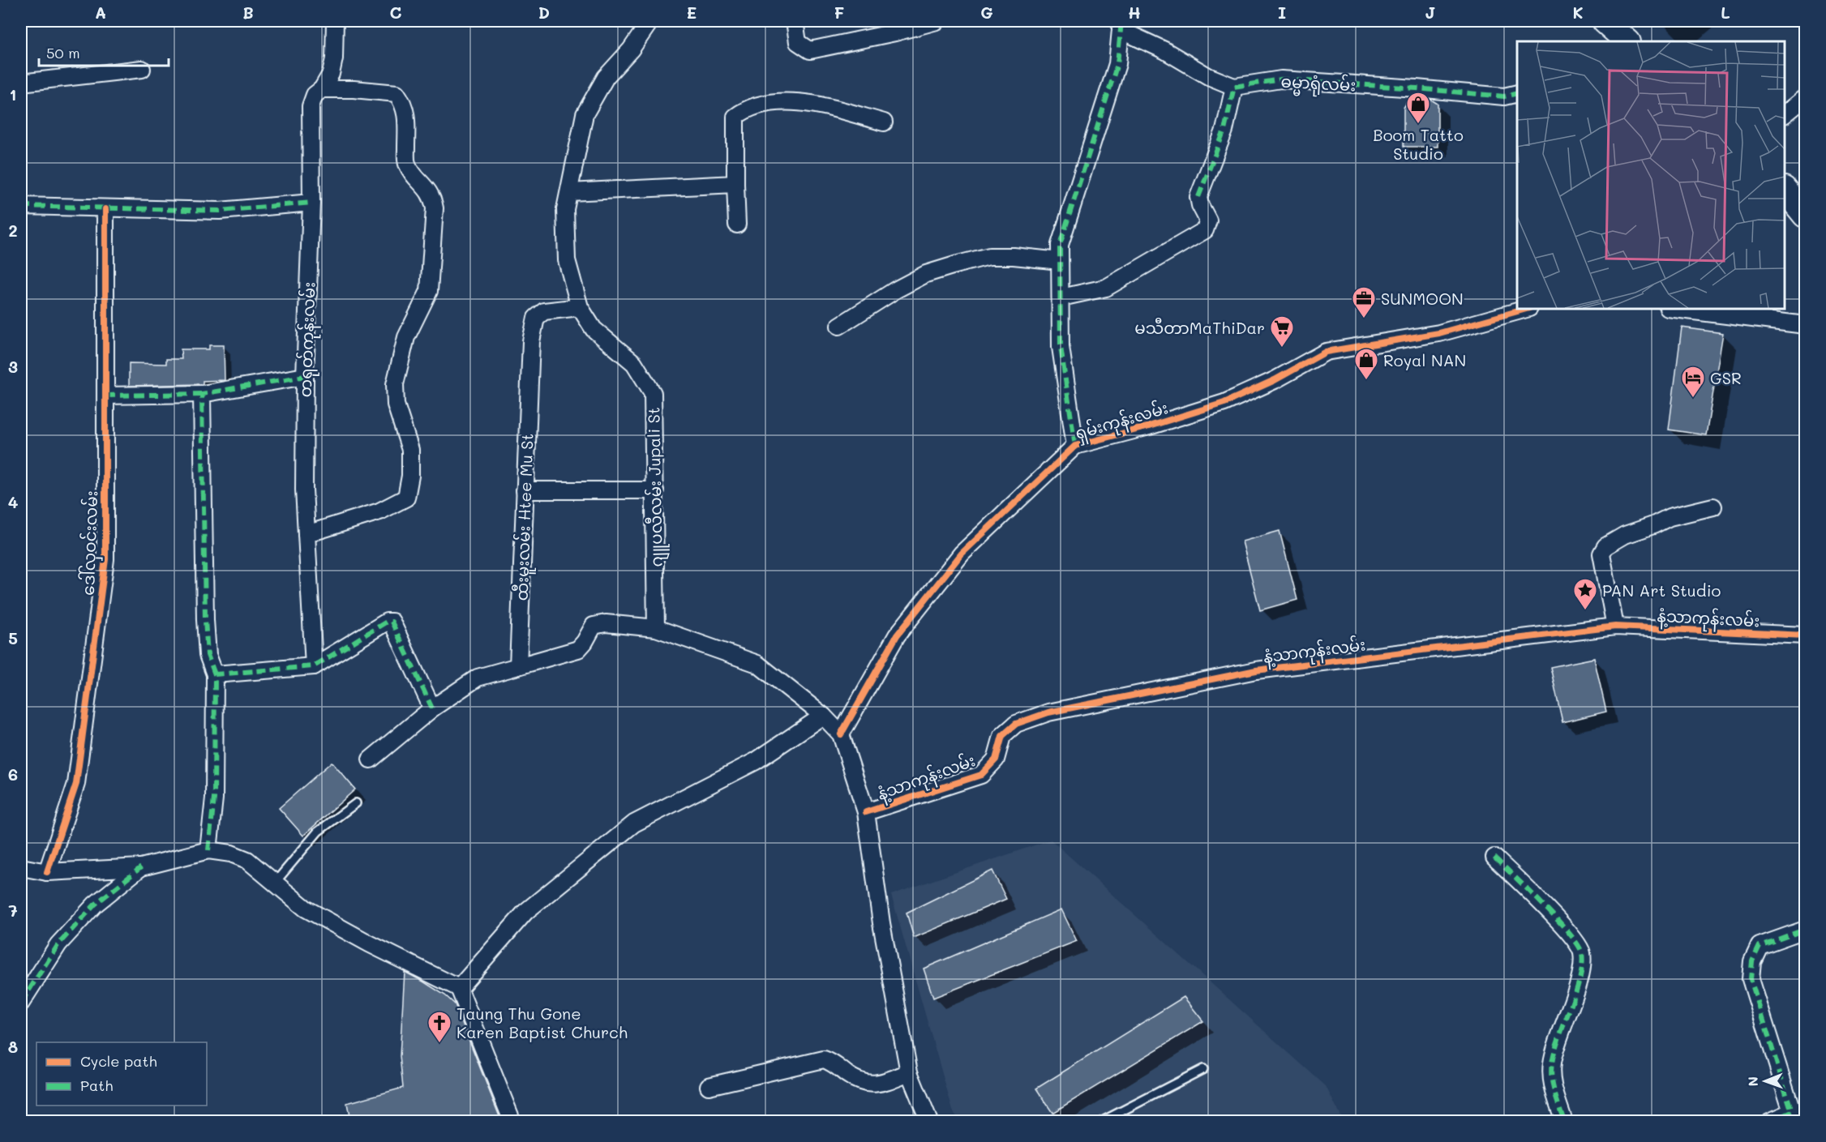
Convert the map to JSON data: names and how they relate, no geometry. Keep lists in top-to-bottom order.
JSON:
{
  "streets": {
    "street": [
      "ဓမ္မာရုံလမ်း",
      "တရုတ်ကုန်းလမ်း",
      "ရှမ်းကုန်းလမ်း",
      "ဂျူပလီလမ်း Jupali St",
      "ထီးမူးလမ်း Htee Mu St",
      "ဒေါ်လှဝင်းလမ်း",
      "နံ့သာကုန်းလမ်း"
    ]
  },
  "crossings": [
    ["ဂျူပလီလမ်း Jupali St", "ထီးမူးလမ်း Htee Mu St"]
  ],
  "places": {
    "shop": ["Boom Tatto Studio", "Royal NAN"],
    "office": ["SUNMOON"],
    "supermarket": ["မသီတာMaThiDar"],
    "hotel": ["GSR"],
    "place": ["PAN Art Studio"],
    "church": ["Taung Thu Gone Karen Baptist Church"]
  },
  "legend": ["Cycle path", "Path"],
  "scale_bar": "50 m",
  "north": "left",
  "grid": {
    "columns": [
      "A",
      "B",
      "C",
      "D",
      "E",
      "F",
      "G",
      "H",
      "I",
      "J",
      "K",
      "L"
    ],
    "rows": [
      "1",
      "2",
      "3",
      "4",
      "5",
      "6",
      "7",
      "8"
    ]
  }
}
